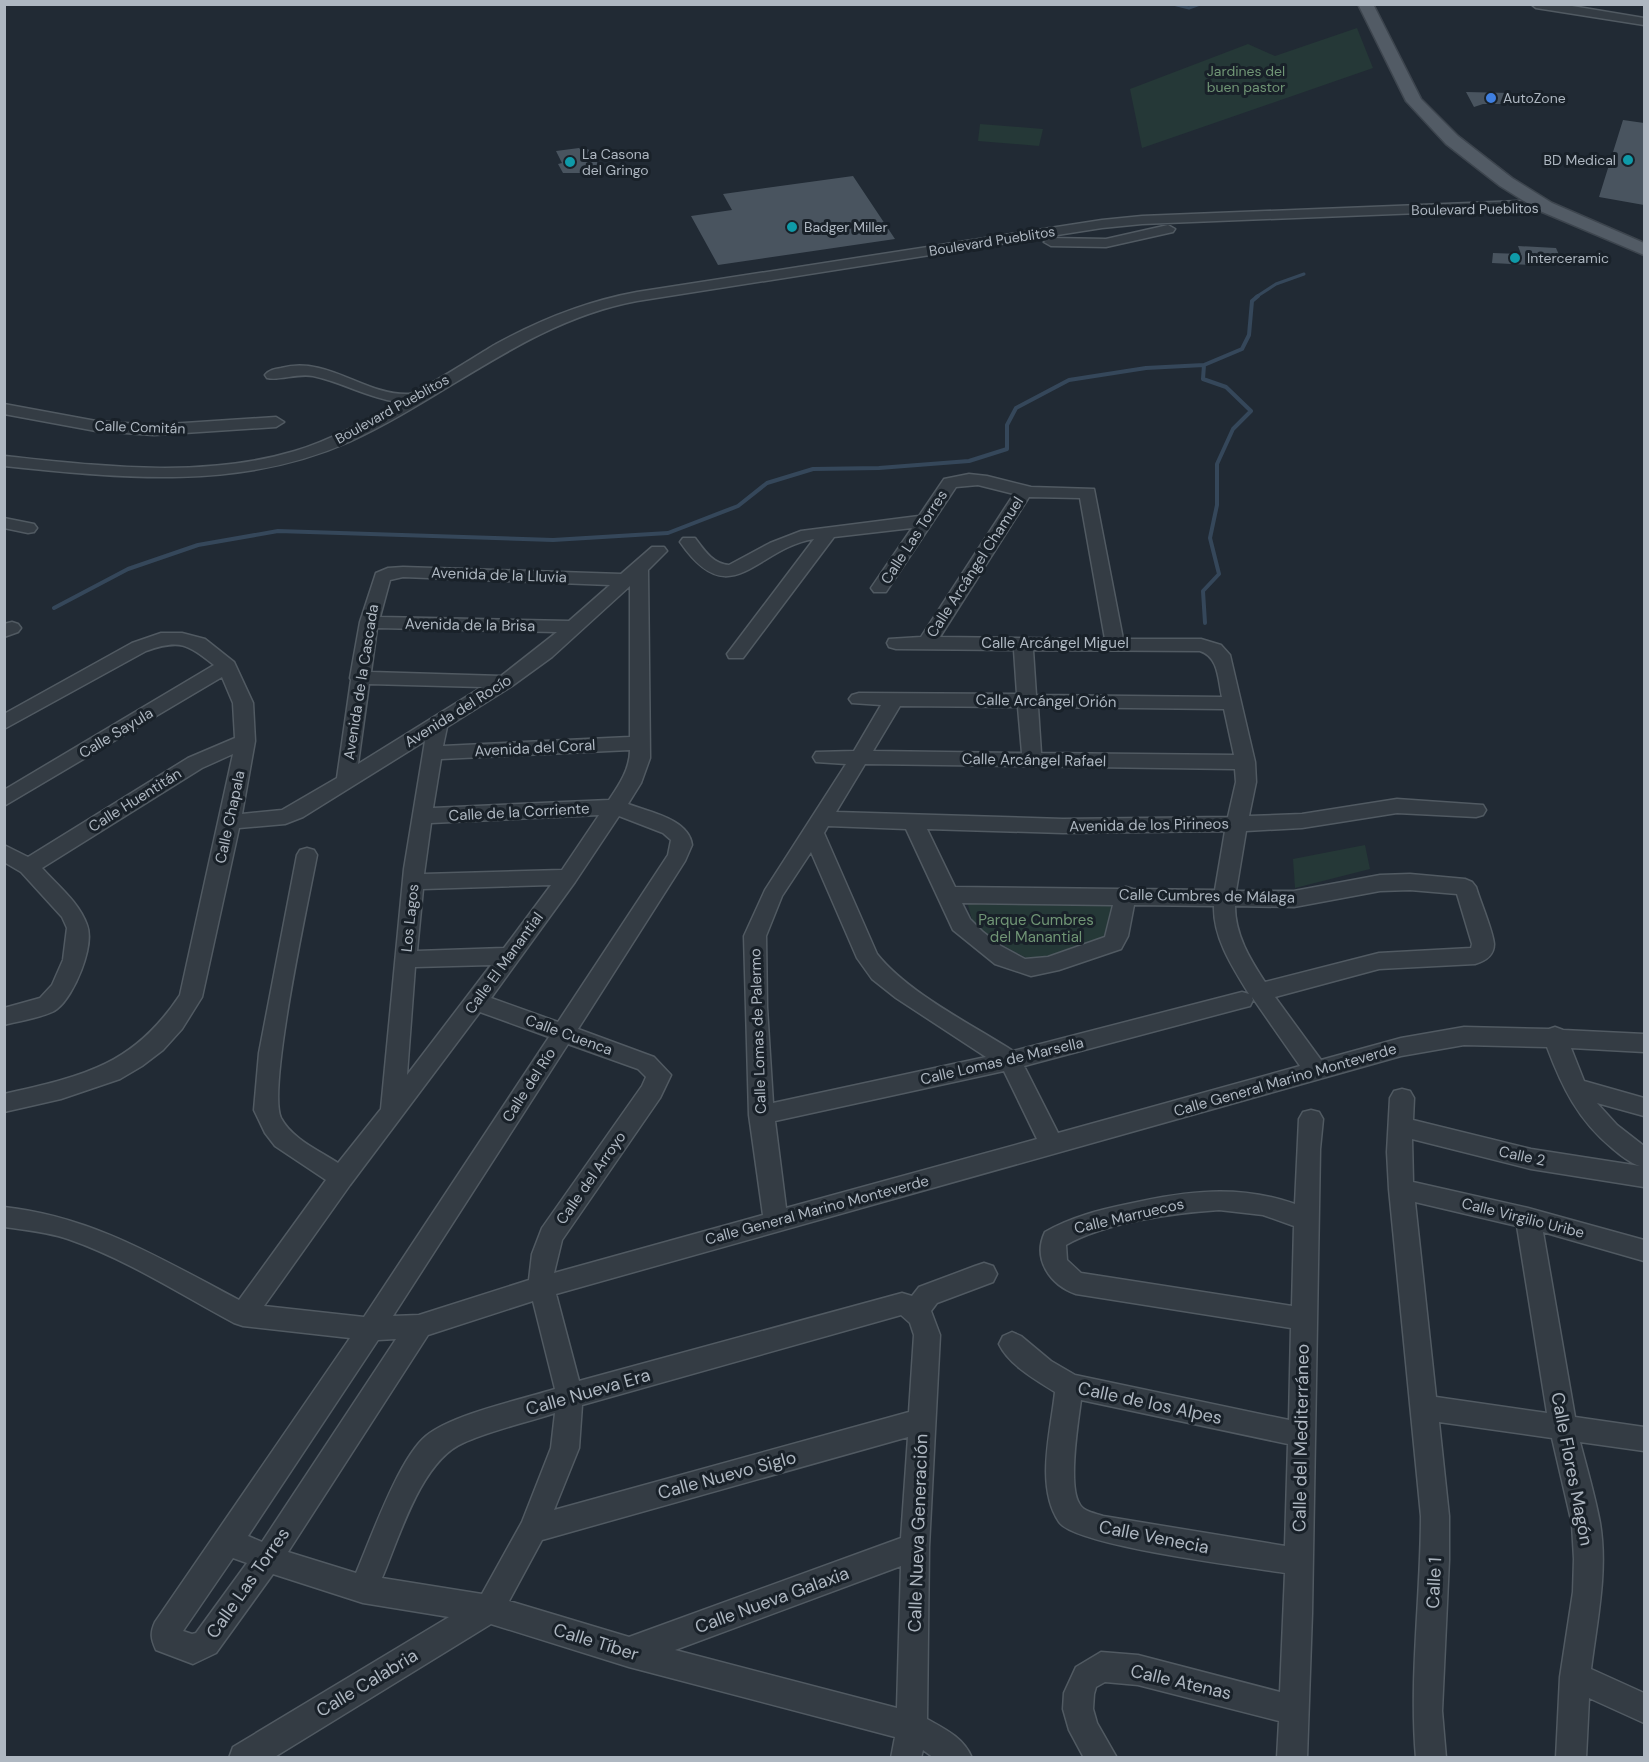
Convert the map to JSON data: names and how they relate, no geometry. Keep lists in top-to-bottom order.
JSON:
{
  "streets": {
    "street": [
      "Boulevard Pueblitos",
      "Calle Comitán",
      "Calle Las Torres",
      "Calle Arcángel Chamuel",
      "Avenida de la Lluvia",
      "Avenida de la Brisa",
      "Calle Arcángel Miguel",
      "Avenida de la Cascada",
      "Calle Arcángel Orión",
      "Avenida del Rocío",
      "Calle Sayula",
      "Avenida del Coral",
      "Calle Arcángel Rafael",
      "Calle Huentitán",
      "Calle de la Corriente",
      "Calle Chapala",
      "Avenida de los Pirineos",
      "Calle Cumbres de Málaga",
      "Los Lagos",
      "Calle El Manantial",
      "Calle Lomas de Palermo",
      "Calle Cuenca",
      "Calle Lomas de Marsella",
      "Calle General Marino Monteverde",
      "Calle del Río",
      "Calle 2",
      "Calle del Arroyo",
      "Calle Marruecos",
      "Calle Virgilio Uribe",
      "Calle Nueva Era",
      "Calle de los Alpes",
      "Calle del Mediterráneo",
      "Calle Flores Magón",
      "Calle Nuevo Siglo",
      "Calle Nueva Generación",
      "Calle Venecia",
      "Calle 1",
      "Calle Nueva Galaxia",
      "Calle Tíber",
      "Calle Atenas",
      "Calle Calabria"
    ]
  },
  "crossings": [
    ["Calle Las Torres", "Calle Arcángel Chamuel"],
    ["Calle Las Torres", "Calle Arcángel Miguel"],
    ["Calle Las Torres", "Calle General Marino Monteverde"],
    ["Calle Las Torres", "Calle del Río"],
    ["Calle Las Torres", "Calle Tíber"],
    ["Calle Arcángel Chamuel", "Calle Arcángel Miguel"],
    ["Avenida de la Lluvia", "Avenida de la Cascada"],
    ["Avenida de la Lluvia", "Avenida del Rocío"],
    ["Avenida de la Lluvia", "Calle El Manantial"],
    ["Avenida de la Brisa", "Avenida de la Cascada"],
    ["Avenida de la Brisa", "Avenida del Rocío"],
    ["Calle Arcángel Miguel", "Calle Arcángel Orión"],
    ["Avenida de la Cascada", "Avenida del Rocío"],
    ["Calle Arcángel Orión", "Calle Lomas de Palermo"],
    ["Avenida del Rocío", "Calle Chapala"],
    ["Avenida del Rocío", "Los Lagos"],
    ["Avenida del Rocío", "Calle El Manantial"],
    ["Calle Sayula", "Calle Chapala"],
    ["Avenida del Coral", "Los Lagos"],
    ["Avenida del Coral", "Calle El Manantial"],
    ["Calle Arcángel Rafael", "Calle Lomas de Palermo"],
    ["Calle Huentitán", "Calle Chapala"],
    ["Calle de la Corriente", "Los Lagos"],
    ["Calle de la Corriente", "Calle El Manantial"],
    ["Calle de la Corriente", "Calle del Río"],
    ["Avenida de los Pirineos", "Calle Lomas de Palermo"],
    ["Calle Cumbres de Málaga", "Calle Lomas de Marsella"],
    ["Los Lagos", "Calle El Manantial"],
    ["Calle El Manantial", "Calle Cuenca"],
    ["Calle El Manantial", "Calle General Marino Monteverde"],
    ["Calle El Manantial", "Calle del Río"],
    ["Calle Lomas de Palermo", "Calle Lomas de Marsella"],
    ["Calle Lomas de Palermo", "Calle General Marino Monteverde"],
    ["Calle Cuenca", "Calle del Río"],
    ["Calle Cuenca", "Calle del Arroyo"],
    ["Calle General Marino Monteverde", "Calle del Río"],
    ["Calle General Marino Monteverde", "Calle del Arroyo"],
    ["Calle 2", "Calle 1"],
    ["Calle del Arroyo", "Calle Nueva Era"],
    ["Calle del Arroyo", "Calle Nuevo Siglo"],
    ["Calle del Arroyo", "Calle Tíber"],
    ["Calle del Arroyo", "Calle Calabria"],
    ["Calle Marruecos", "Calle del Mediterráneo"],
    ["Calle Virgilio Uribe", "Calle Flores Magón"],
    ["Calle Virgilio Uribe", "Calle 1"],
    ["Calle Nueva Era", "Calle Nueva Generación"],
    ["Calle Nueva Era", "Calle Tíber"],
    ["Calle de los Alpes", "Calle del Mediterráneo"],
    ["Calle de los Alpes", "Calle Venecia"],
    ["Calle del Mediterráneo", "Calle Venecia"],
    ["Calle del Mediterráneo", "Calle Atenas"],
    ["Calle Nuevo Siglo", "Calle Nueva Generación"],
    ["Calle Nueva Generación", "Calle Nueva Galaxia"],
    ["Calle Nueva Generación", "Calle Tíber"],
    ["Calle Nueva Galaxia", "Calle Tíber"],
    ["Calle Tíber", "Calle Calabria"]
  ],
  "parks": ["Jardines del buen pastor", "Parque Cumbres del Manantial"],
  "places": [
    "AutoZone",
    "BD Medical",
    "La Casona del Gringo",
    "Badger Miller",
    "Interceramic"
  ]
}
